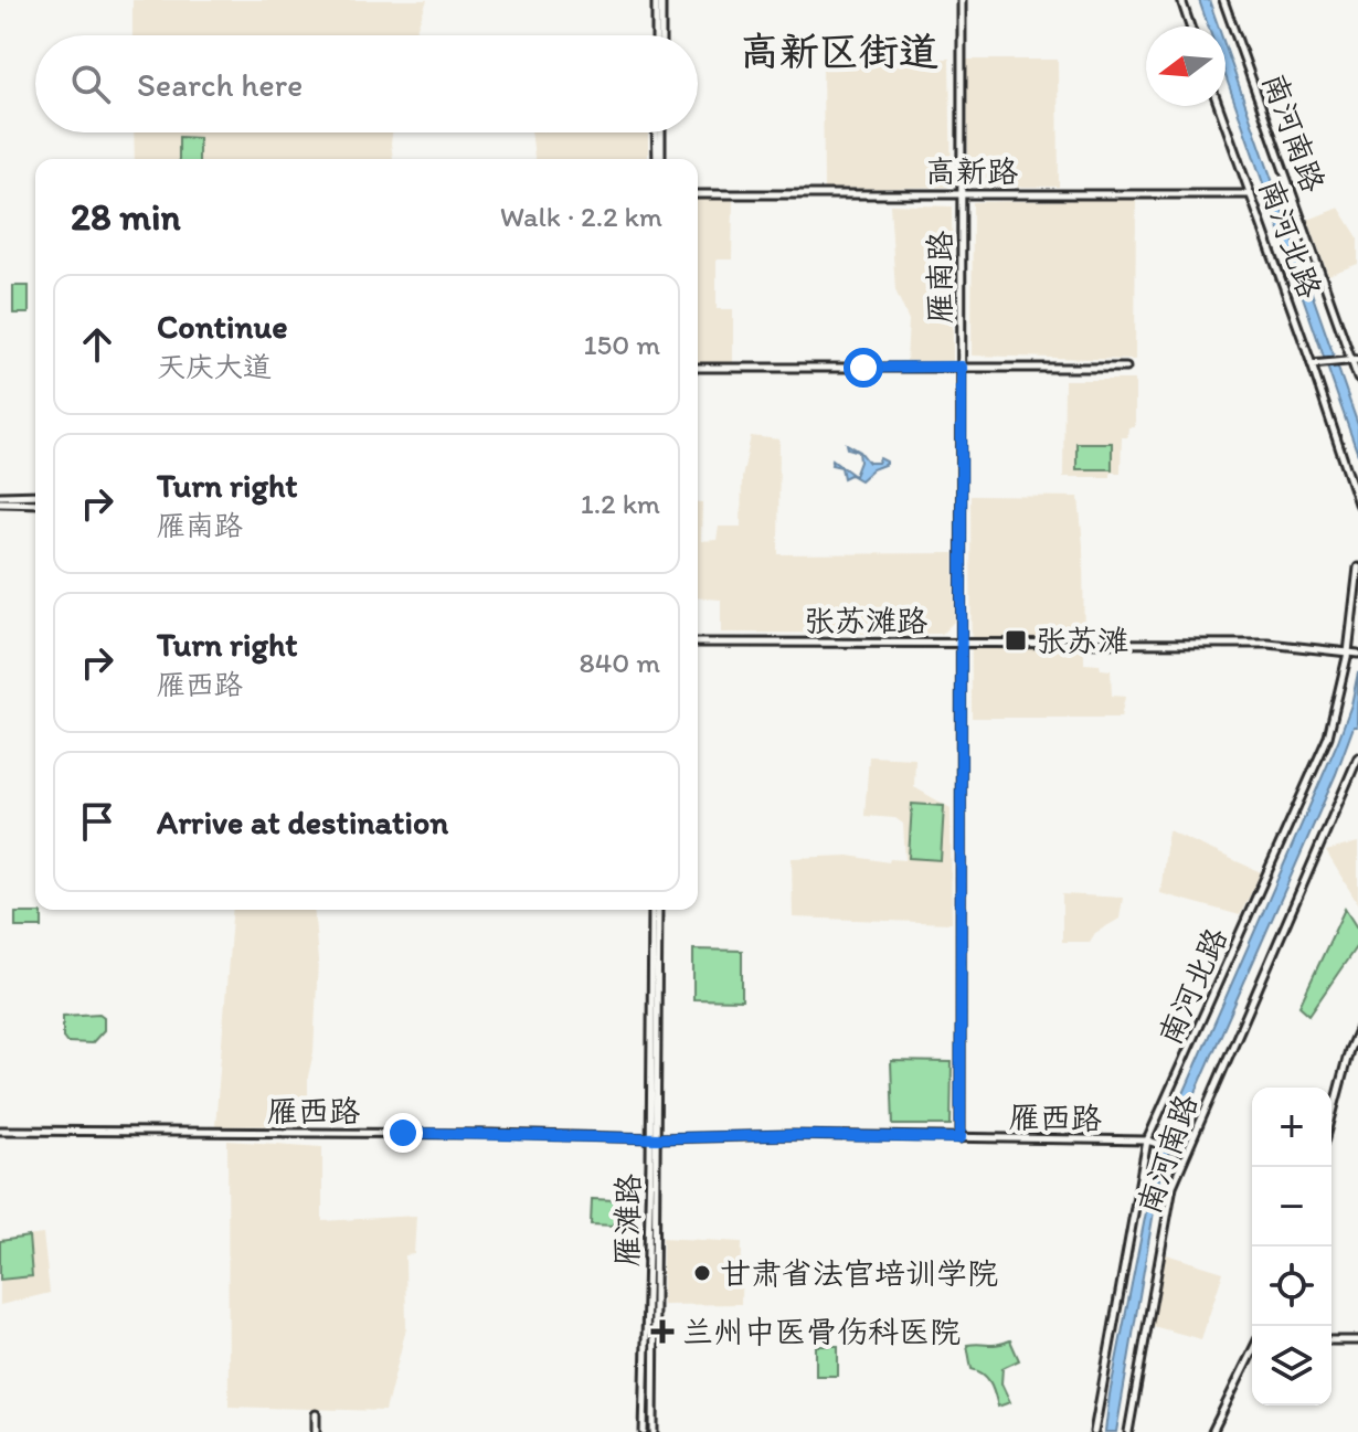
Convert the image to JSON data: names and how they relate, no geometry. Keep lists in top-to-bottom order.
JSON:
{
  "streets": {
    "street": [
      "南河南路",
      "高新路",
      "南河北路",
      "雁南路",
      "张苏滩路",
      "雁西路",
      "雁滩路"
    ]
  },
  "crossings": [
    ["南河南路", "雁西路"],
    ["高新路", "南河北路"],
    ["高新路", "雁南路"],
    ["南河北路", "张苏滩路"],
    ["南河北路", "雁西路"],
    ["雁南路", "张苏滩路"],
    ["雁南路", "雁西路"],
    ["雁西路", "雁滩路"]
  ],
  "districts": ["高新区街道"],
  "places": {
    "transit": ["张苏滩"],
    "other": ["甘肃省法官培训学院"],
    "health": ["兰州中医骨伤科医院"]
  },
  "north": "left",
  "page": {
    "search": "Search here",
    "heading": ["28 min", "Walk · 2.2 km"],
    "list": [
      ["Continue", "天庆大道", "150 m"],
      ["Turn right", "雁南路", "1.2 km"],
      ["Turn right", "雁西路", "840 m"],
      "Arrive at destination"
    ],
    "map_buttons": ["+", "−"]
  }
}
